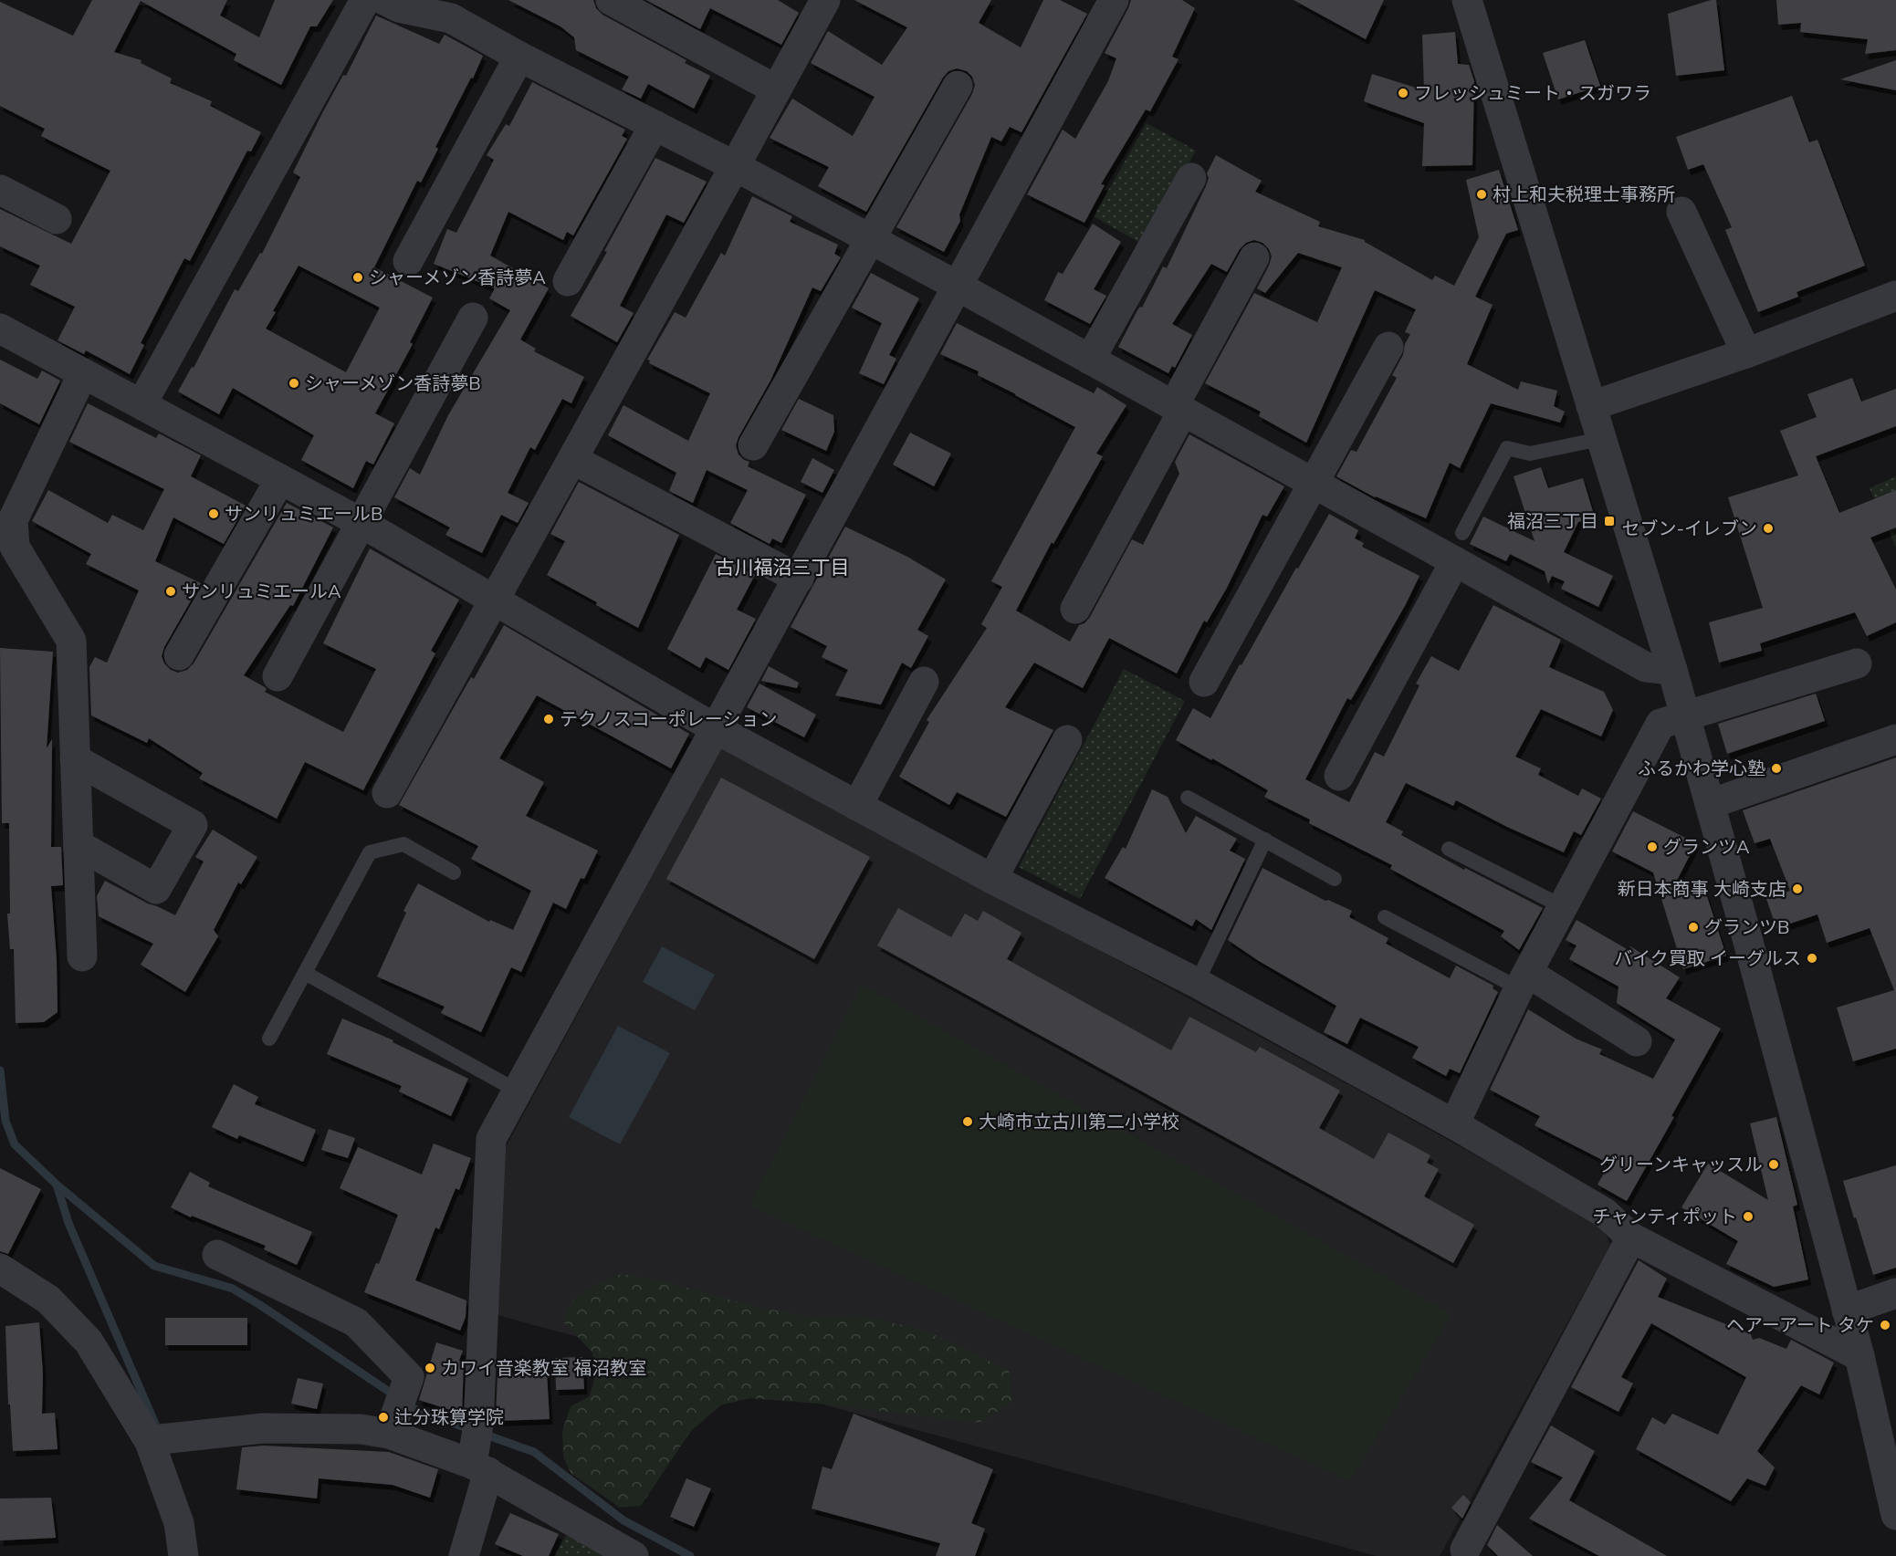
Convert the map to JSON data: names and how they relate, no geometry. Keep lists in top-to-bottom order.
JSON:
{
  "districts": ["古川福沼三丁目"],
  "places": {
    "other": [
      "フレッシュミート・スガワラ",
      "村上和夫税理士事務所",
      "シャーメゾン香詩夢A",
      "シャーメゾン香詩夢B",
      "サンリュミエールB",
      "セブン-イレブン",
      "サンリュミエールA",
      "テクノスコーポレーション",
      "ふるかわ学心塾",
      "グランツA",
      "新日本商事 大崎支店",
      "グランツB",
      "バイク買取 イーグルス",
      "大崎市立古川第二小学校",
      "グリーンキャッスル",
      "チャンティポット",
      "ヘアーアート タケ",
      "カワイ音楽教室 福沼教室",
      "辻分珠算学院"
    ],
    "transit": ["福沼三丁目"]
  }
}
